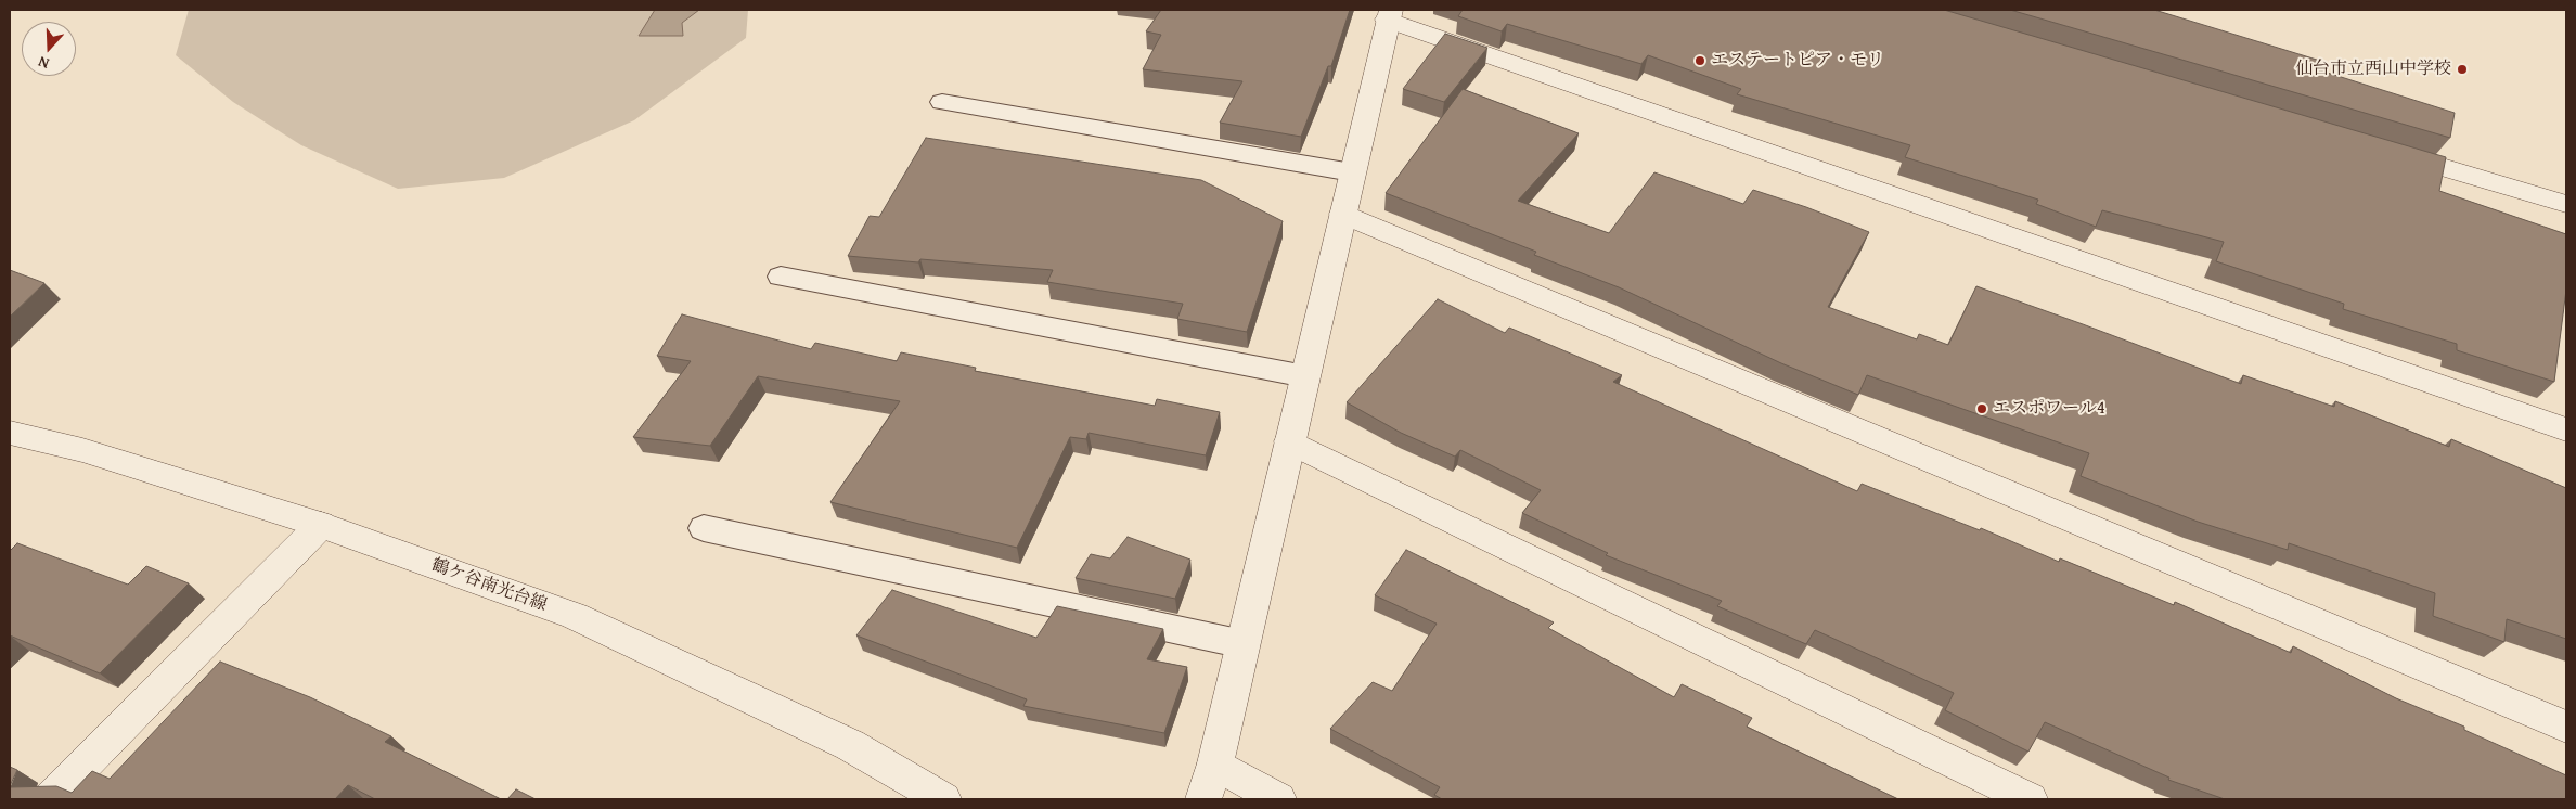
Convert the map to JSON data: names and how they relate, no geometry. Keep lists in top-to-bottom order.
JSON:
{
  "streets": {
    "street": ["鶴ケ谷南光台線"]
  },
  "places": ["エステートピア・モリ", "仙台市立西山中学校", "エスポワール4"],
  "north": "bottom"
}
